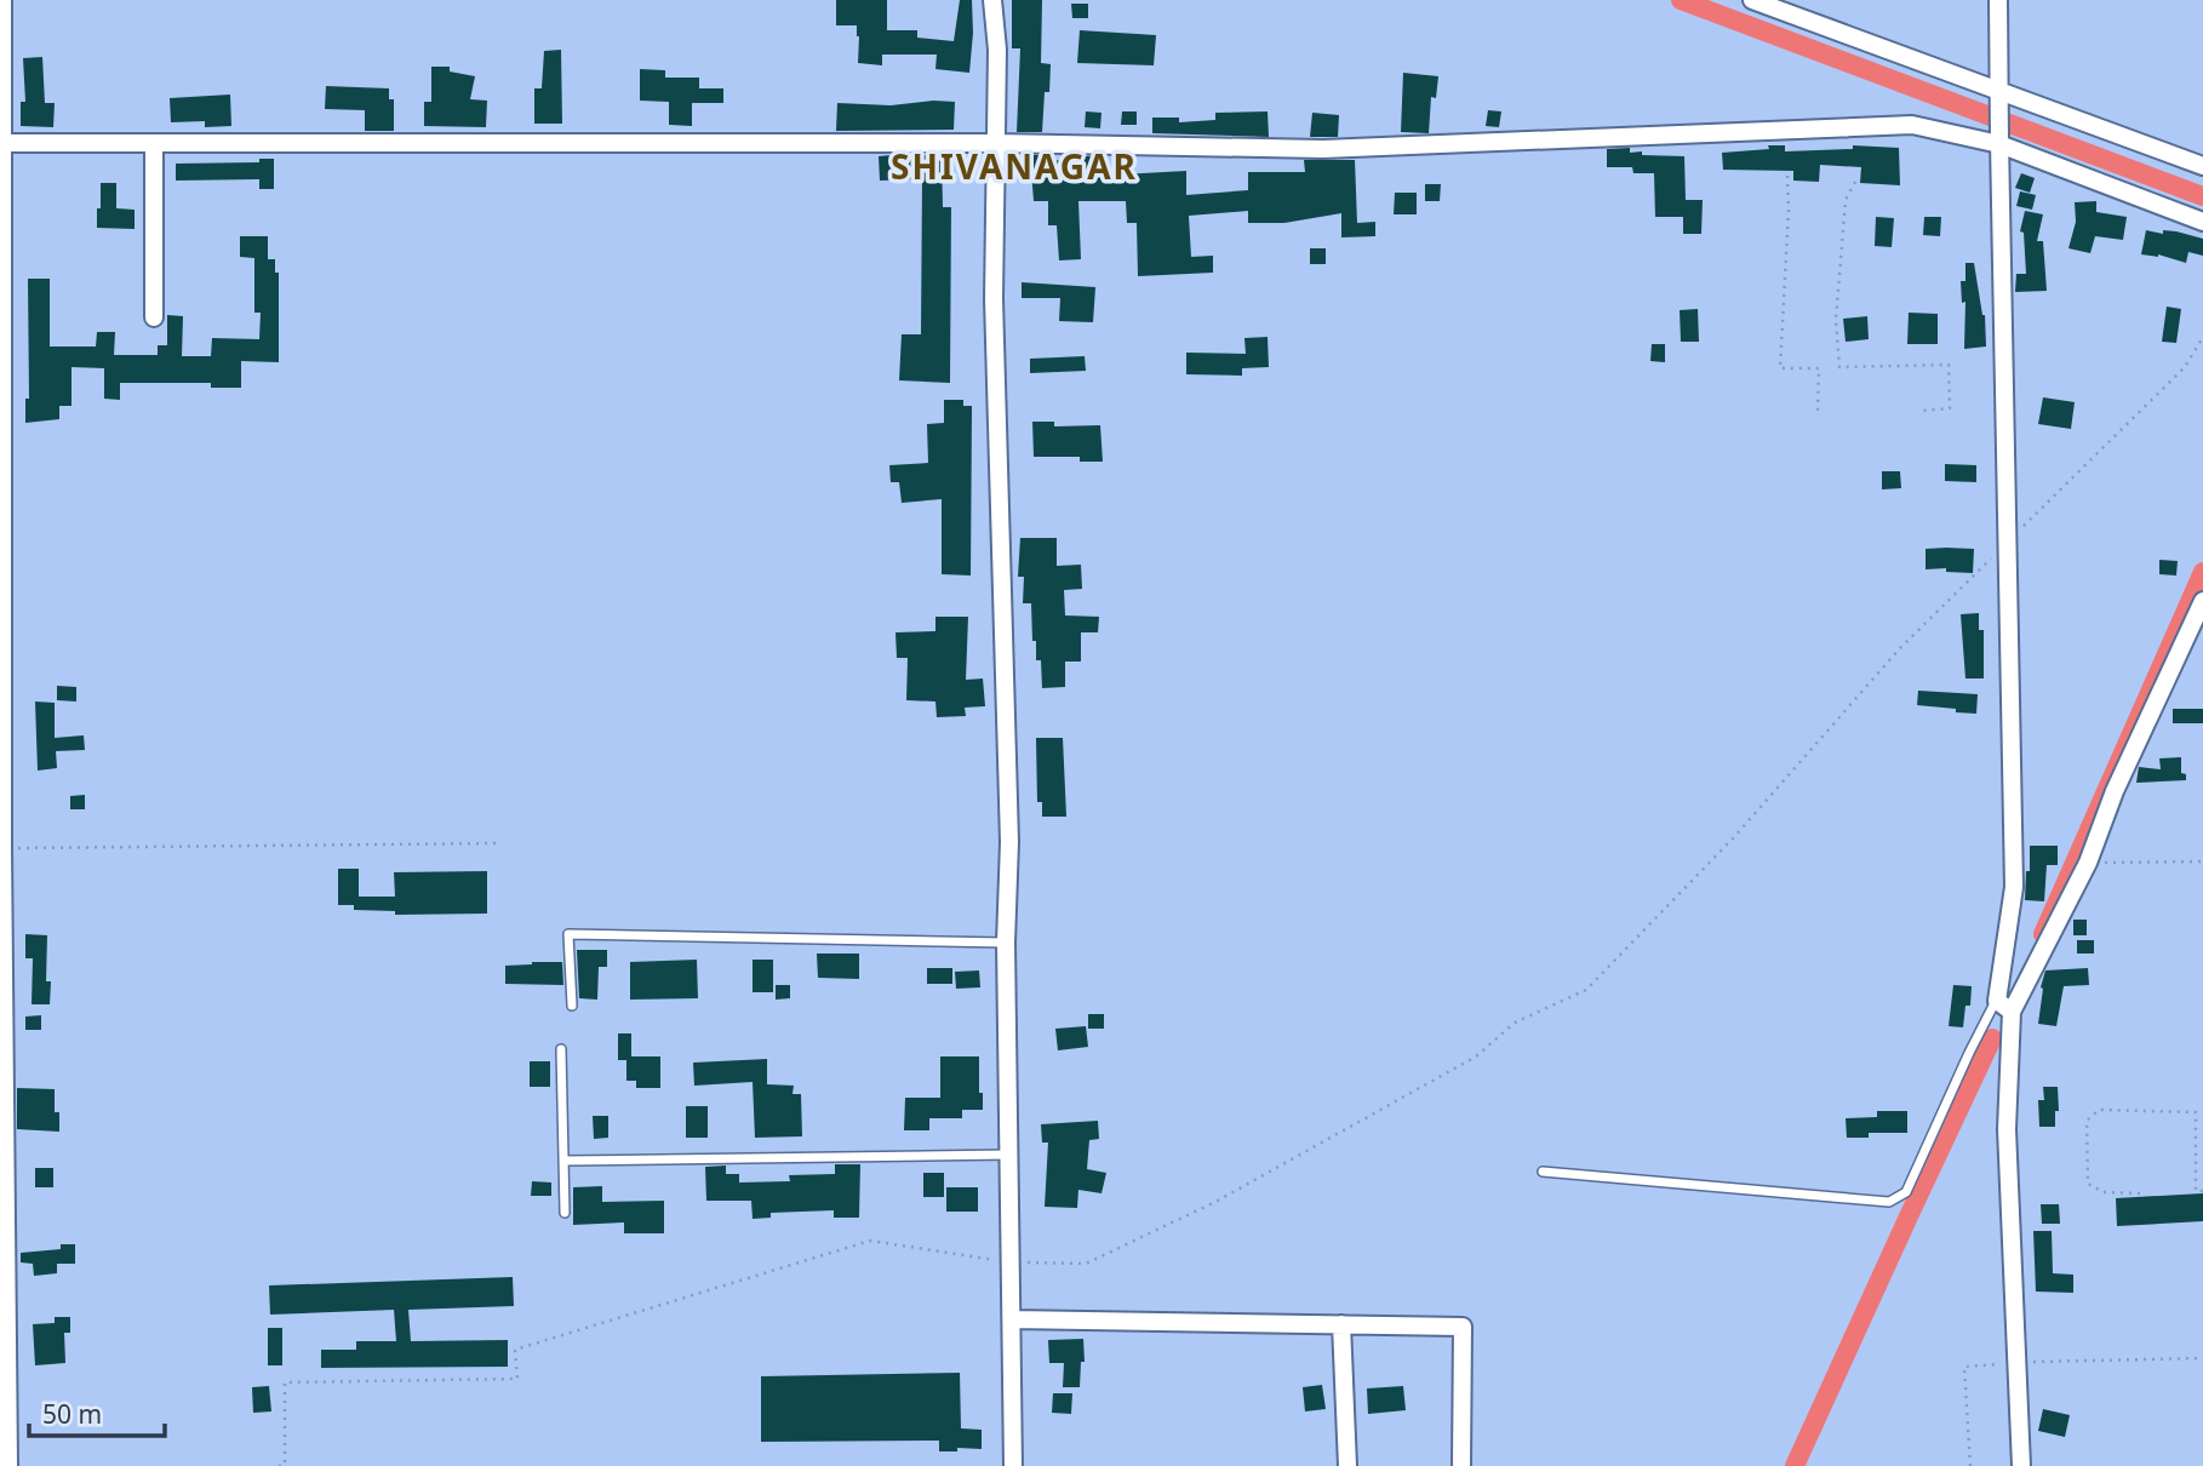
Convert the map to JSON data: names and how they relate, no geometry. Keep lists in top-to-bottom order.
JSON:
{
  "districts": ["SHIVANAGAR"],
  "scale_bar": "50 m"
}
